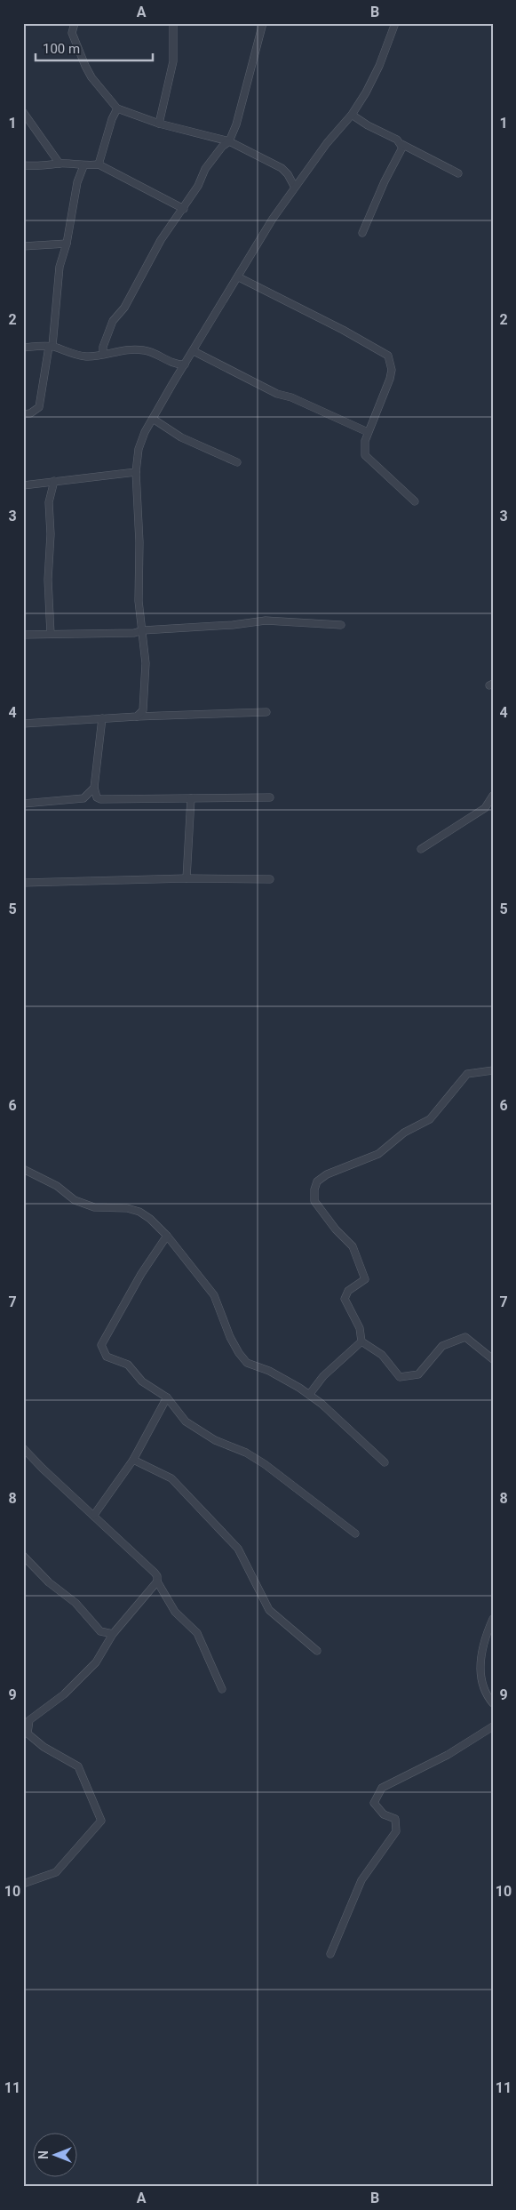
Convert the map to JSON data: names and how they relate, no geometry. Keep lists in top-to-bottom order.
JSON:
{
  "scale_bar": "100 m",
  "north": "left",
  "grid": {
    "columns": ["A", "B"],
    "rows": [
      "1",
      "2",
      "3",
      "4",
      "5",
      "6",
      "7",
      "8",
      "9",
      "10",
      "11"
    ]
  }
}
